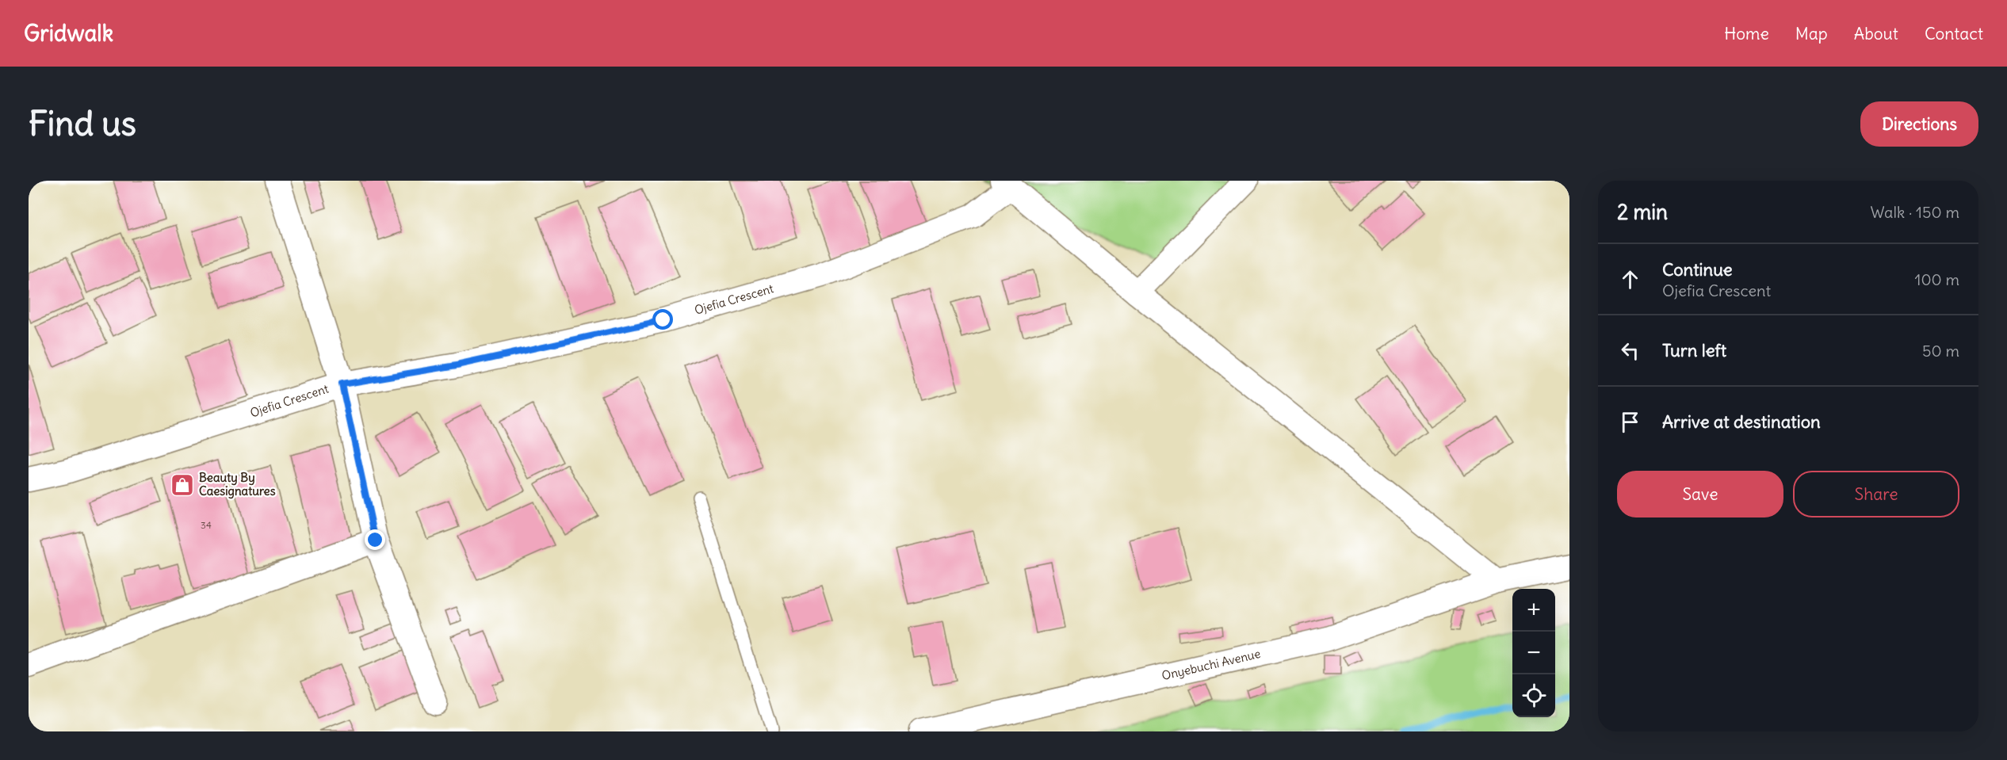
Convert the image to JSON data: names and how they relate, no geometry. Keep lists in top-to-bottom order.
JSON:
{
  "streets": {
    "street": ["Ojefia Crescent", "Onyebuchi Avenue"]
  },
  "places": {
    "shop": ["Beauty By Caesignatures"]
  },
  "house_numbers": ["34"],
  "page": {
    "header": "Gridwalk",
    "nav": [
      "Home",
      "Map",
      "About",
      "Contact"
    ],
    "buttons": [
      "Directions",
      ["Save", "Share"]
    ],
    "title": "Find us",
    "heading": ["2 min", "Walk · 150 m"],
    "list": [
      ["Continue", "Ojefia Crescent", "100 m"],
      ["Turn left", "50 m"],
      "Arrive at destination"
    ],
    "map_buttons": ["+", "−"]
  }
}
